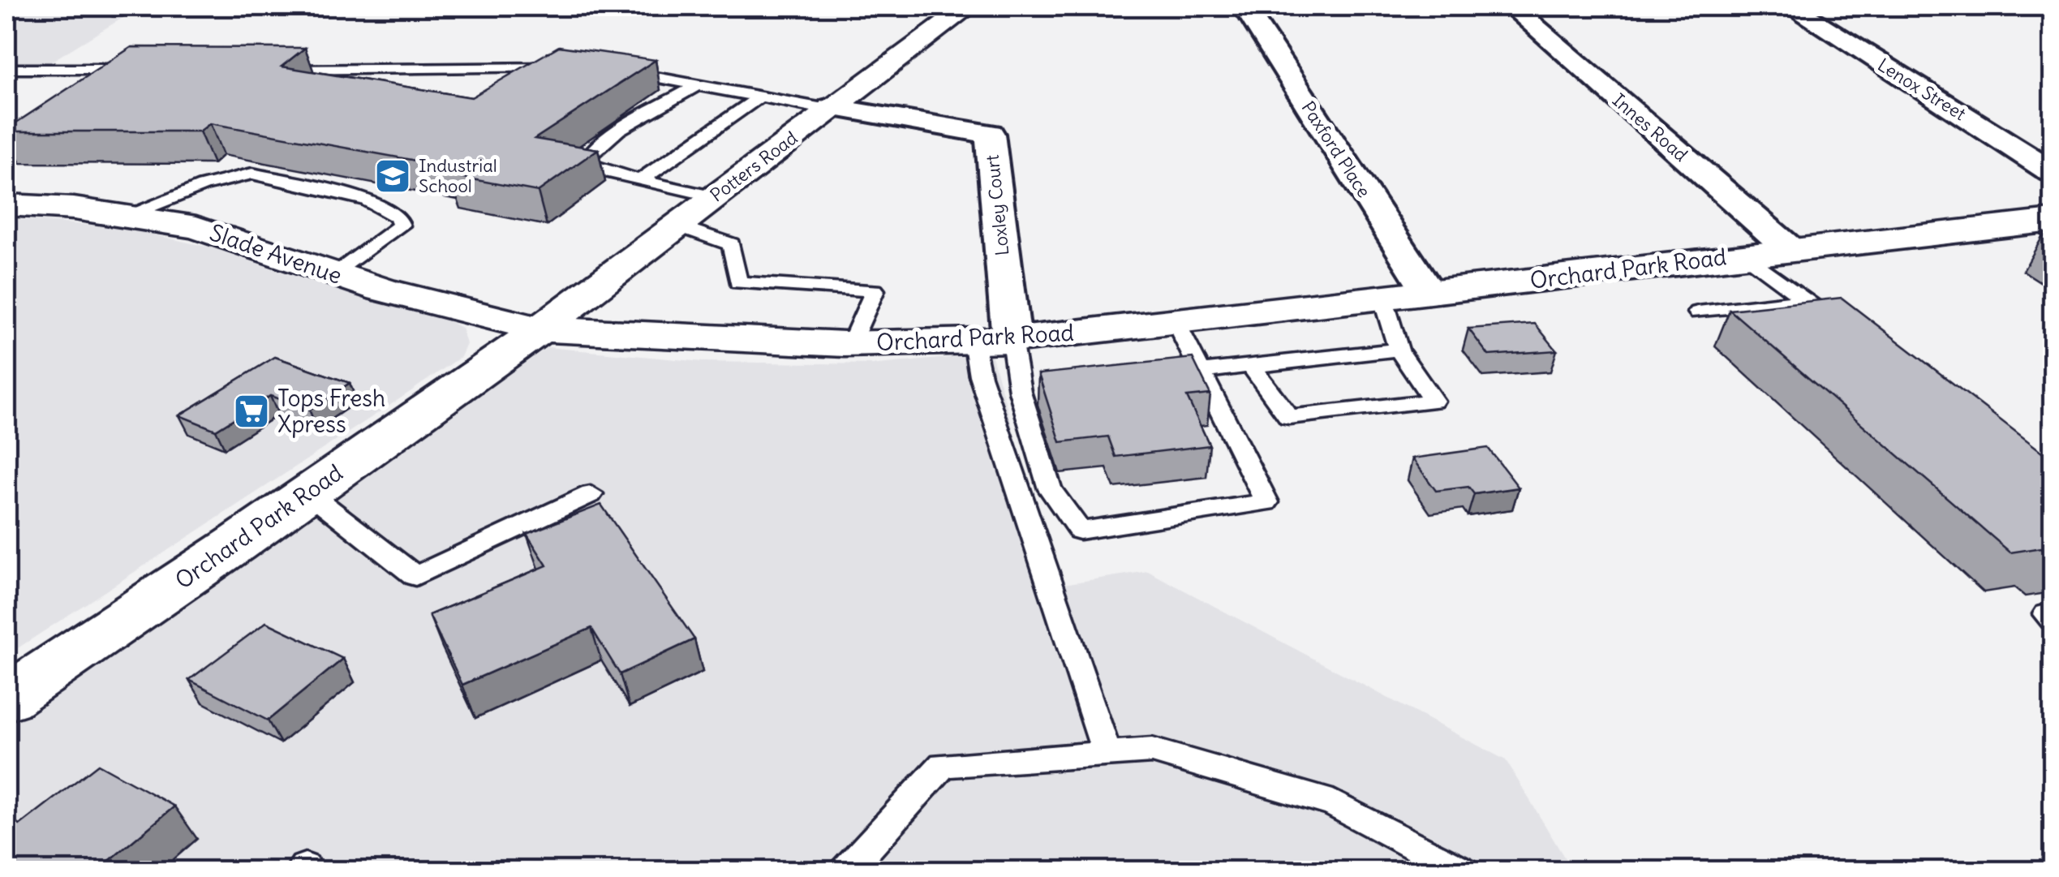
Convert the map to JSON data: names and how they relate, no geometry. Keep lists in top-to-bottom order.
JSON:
{
  "streets": {
    "main road": ["Potters Road", "Slade Avenue", "Orchard Park Road"],
    "street": [
      "Lenox Street",
      "Innes Road",
      "Paxford Place",
      "Loxley Court"
    ]
  },
  "crossings": [
    ["Innes Road", "Orchard Park Road"],
    ["Paxford Place", "Orchard Park Road"],
    ["Potters Road", "Loxley Court"],
    ["Potters Road", "Slade Avenue"],
    ["Potters Road", "Orchard Park Road"],
    ["Loxley Court", "Orchard Park Road"],
    ["Slade Avenue", "Orchard Park Road"]
  ],
  "places": {
    "school or university": ["Industrial School"],
    "supermarket": ["Tops Fresh Xpress"]
  }
}
